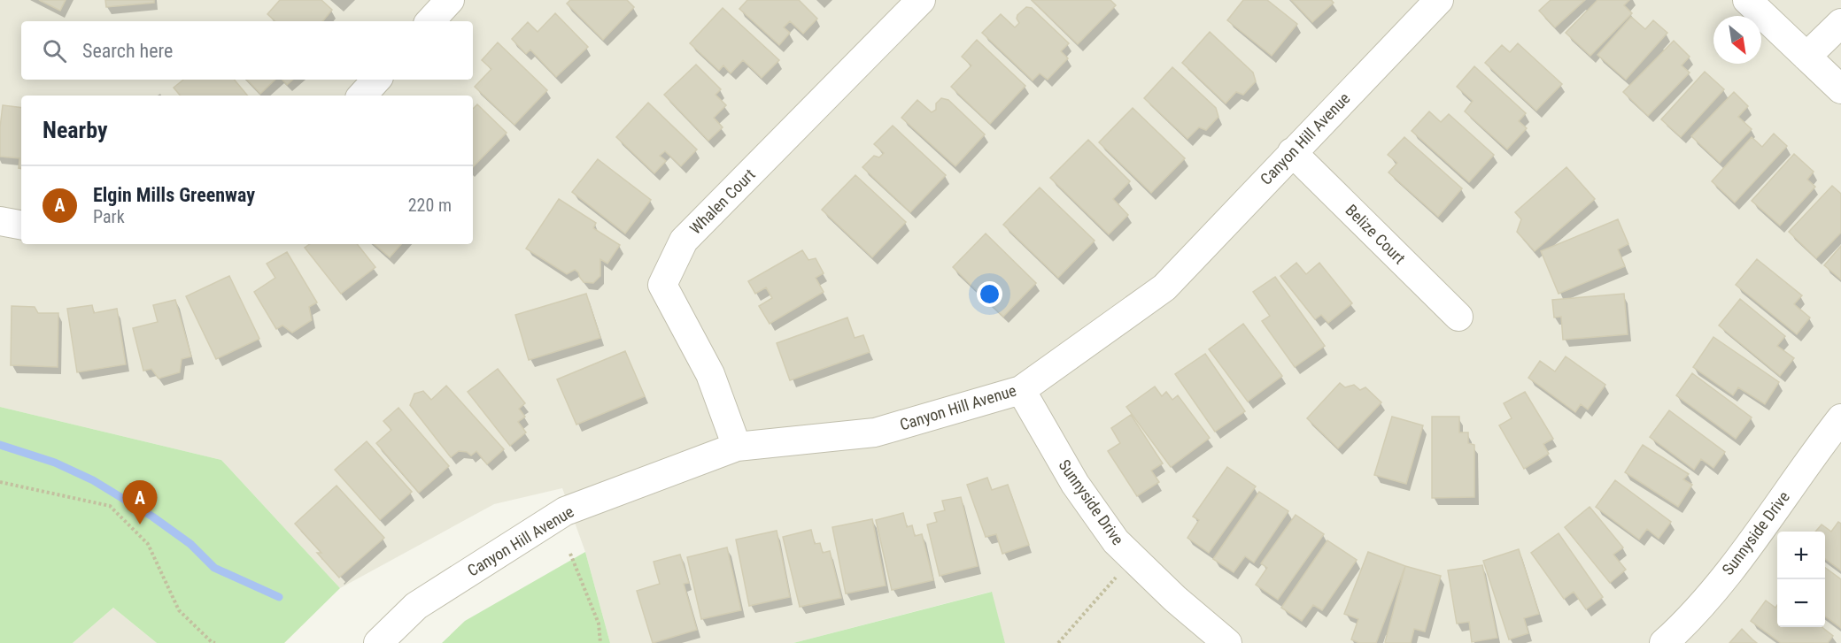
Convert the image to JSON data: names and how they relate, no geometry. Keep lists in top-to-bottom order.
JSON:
{
  "streets": {
    "street": [
      "Canyon Hill Avenue",
      "Whalen Court",
      "Belize Court",
      "Sunnyside Drive"
    ]
  },
  "crossings": [
    ["Canyon Hill Avenue", "Whalen Court"],
    ["Canyon Hill Avenue", "Belize Court"],
    ["Canyon Hill Avenue", "Sunnyside Drive"]
  ],
  "north": "bottom right",
  "page": {
    "search": "Search here",
    "heading": "Nearby",
    "list": [
      {
        "mark": "A",
        "name": "Elgin Mills Greenway",
        "note": "Park",
        "value": "220 m"
      }
    ],
    "pins": "A",
    "map_buttons": ["+", "−"]
  }
}
